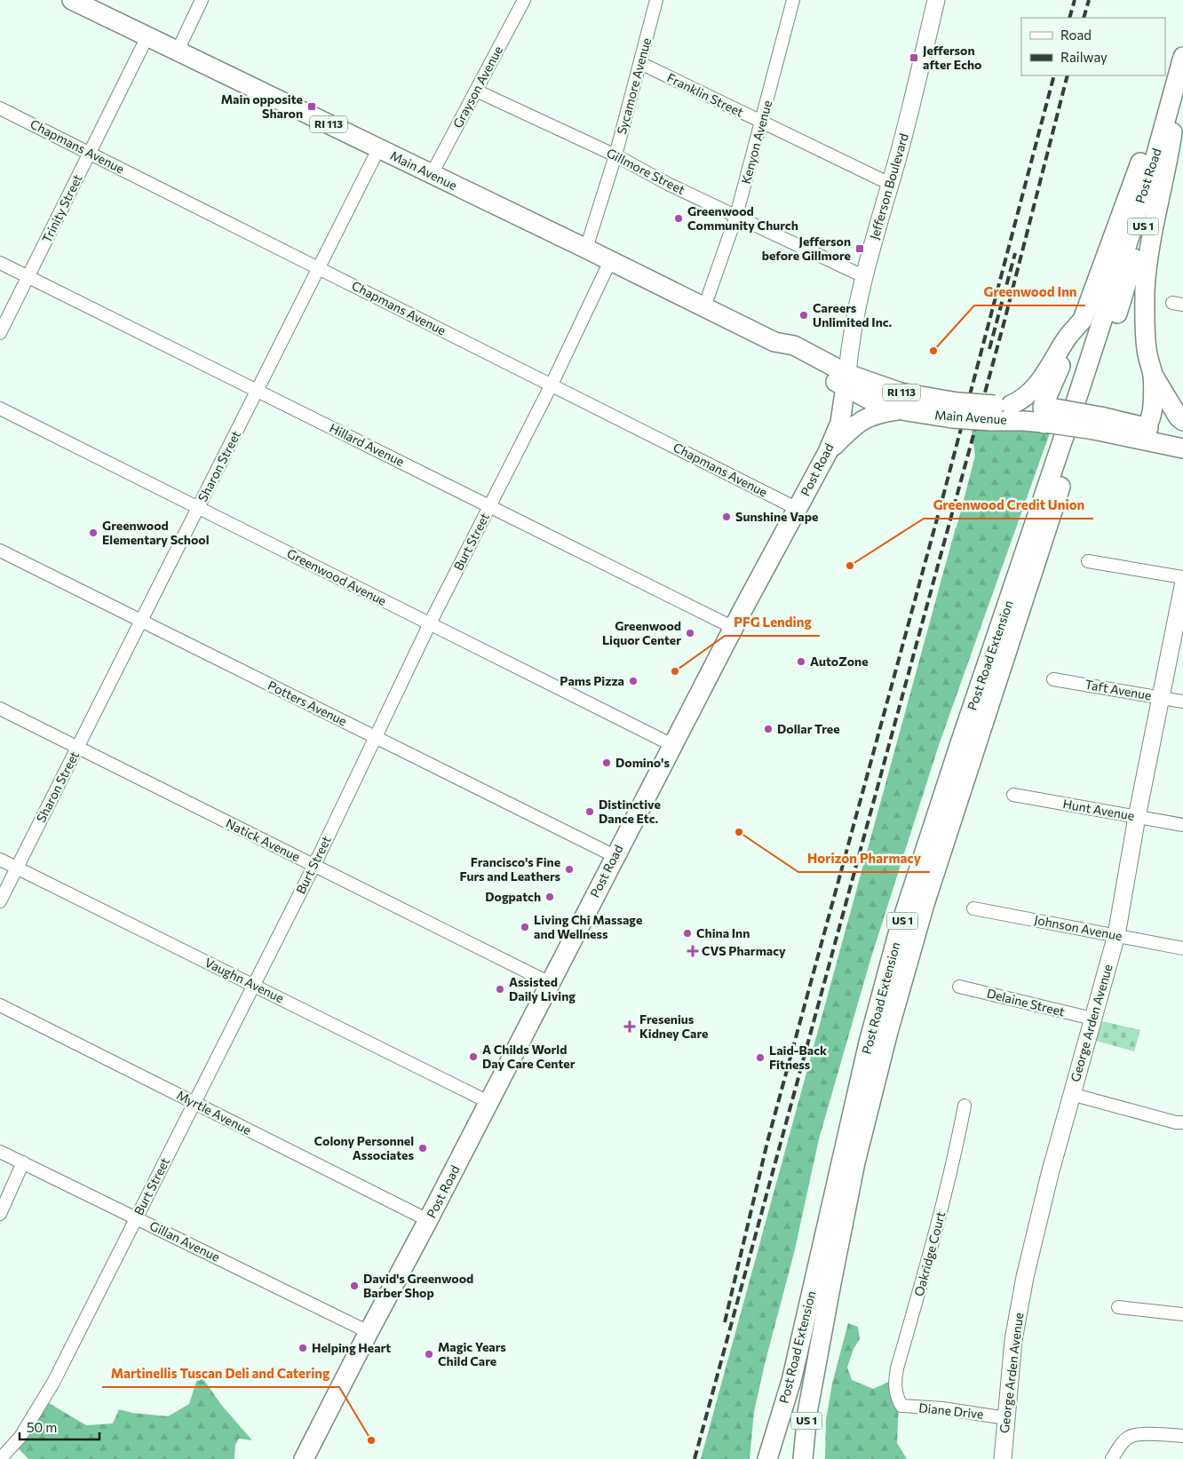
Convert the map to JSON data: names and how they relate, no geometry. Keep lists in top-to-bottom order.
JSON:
{
  "streets": {
    "main road": [
      "RI 113",
      "Main Avenue",
      "Post Road",
      "US 1",
      "Post Road Extension"
    ],
    "street": [
      "Sycamore Avenue",
      "Grayson Avenue",
      "Franklin Street",
      "Kenyon Avenue",
      "Chapmans Avenue",
      "Gillmore Street",
      "Jefferson Boulevard",
      "Trinity Street",
      "Hillard Avenue",
      "Sharon Street",
      "Burt Street",
      "Greenwood Avenue",
      "Taft Avenue",
      "Potters Avenue",
      "Hunt Avenue",
      "Natick Avenue",
      "Johnson Avenue",
      "Vaughn Avenue",
      "Delaine Street",
      "George Arden Avenue",
      "Myrtle Avenue",
      "Gillan Avenue",
      "Oakridge Court",
      "Diane Drive"
    ]
  },
  "crossings": [
    ["Sycamore Avenue", "Franklin Street"],
    ["Sycamore Avenue", "Main Avenue"],
    ["Sycamore Avenue", "Gillmore Street"],
    ["Grayson Avenue", "Main Avenue"],
    ["Grayson Avenue", "Gillmore Street"],
    ["Franklin Street", "Kenyon Avenue"],
    ["Franklin Street", "Jefferson Boulevard"],
    ["Kenyon Avenue", "Main Avenue"],
    ["Kenyon Avenue", "Gillmore Street"],
    ["Chapmans Avenue", "Post Road"],
    ["Chapmans Avenue", "Trinity Street"],
    ["Chapmans Avenue", "Sharon Street"],
    ["Chapmans Avenue", "Burt Street"],
    ["Main Avenue", "Post Road"],
    ["Main Avenue", "Jefferson Boulevard"],
    ["Main Avenue", "Trinity Street"],
    ["Main Avenue", "Sharon Street"],
    ["Main Avenue", "Burt Street"],
    ["Gillmore Street", "Jefferson Boulevard"],
    ["Post Road", "Jefferson Boulevard"],
    ["Post Road", "Hillard Avenue"],
    ["Post Road", "Greenwood Avenue"],
    ["Post Road", "Post Road Extension"],
    ["Post Road", "Potters Avenue"],
    ["Post Road", "Natick Avenue"],
    ["Post Road", "Vaughn Avenue"],
    ["Post Road", "Myrtle Avenue"],
    ["Post Road", "Gillan Avenue"],
    ["Trinity Street", "Hillard Avenue"],
    ["Hillard Avenue", "Sharon Street"],
    ["Hillard Avenue", "Burt Street"],
    ["Sharon Street", "Greenwood Avenue"],
    ["Sharon Street", "Potters Avenue"],
    ["Sharon Street", "Natick Avenue"],
    ["Sharon Street", "Vaughn Avenue"],
    ["Burt Street", "Greenwood Avenue"],
    ["Burt Street", "Potters Avenue"],
    ["Burt Street", "Natick Avenue"],
    ["Burt Street", "Vaughn Avenue"],
    ["Burt Street", "Myrtle Avenue"],
    ["Burt Street", "Gillan Avenue"],
    ["Taft Avenue", "George Arden Avenue"],
    ["Hunt Avenue", "George Arden Avenue"],
    ["Johnson Avenue", "George Arden Avenue"],
    ["Delaine Street", "George Arden Avenue"],
    ["George Arden Avenue", "Diane Drive"],
    ["Oakridge Court", "Diane Drive"]
  ],
  "places": {
    "transit": ["Jefferson after Echo", "Main opposite Sharon", "Jefferson before Gillmore"],
    "other": [
      "Greenwood Community Church",
      "Careers Unlimited Inc.",
      "Greenwood Inn",
      "Sunshine Vape",
      "Greenwood Elementary School",
      "Greenwood Credit Union",
      "Greenwood Liquor Center",
      "AutoZone",
      "PFG Lending",
      "Pams Pizza",
      "Dollar Tree",
      "Domino's",
      "Distinctive Dance Etc.",
      "Horizon Pharmacy",
      "Francisco's Fine Furs and Leathers",
      "Dogpatch",
      "Living Chi Massage and Wellness",
      "China Inn",
      "Assisted Daily Living",
      "A Childs World Day Care Center",
      "Laid-Back Fitness",
      "Colony Personnel Associates",
      "David's Greenwood Barber Shop",
      "Helping Heart",
      "Magic Years Child Care",
      "Martinellis Tuscan Deli and Catering"
    ],
    "health": ["CVS Pharmacy", "Fresenius Kidney Care"]
  },
  "legend": ["Road", "Railway"],
  "scale_bar": "50 m"
}
